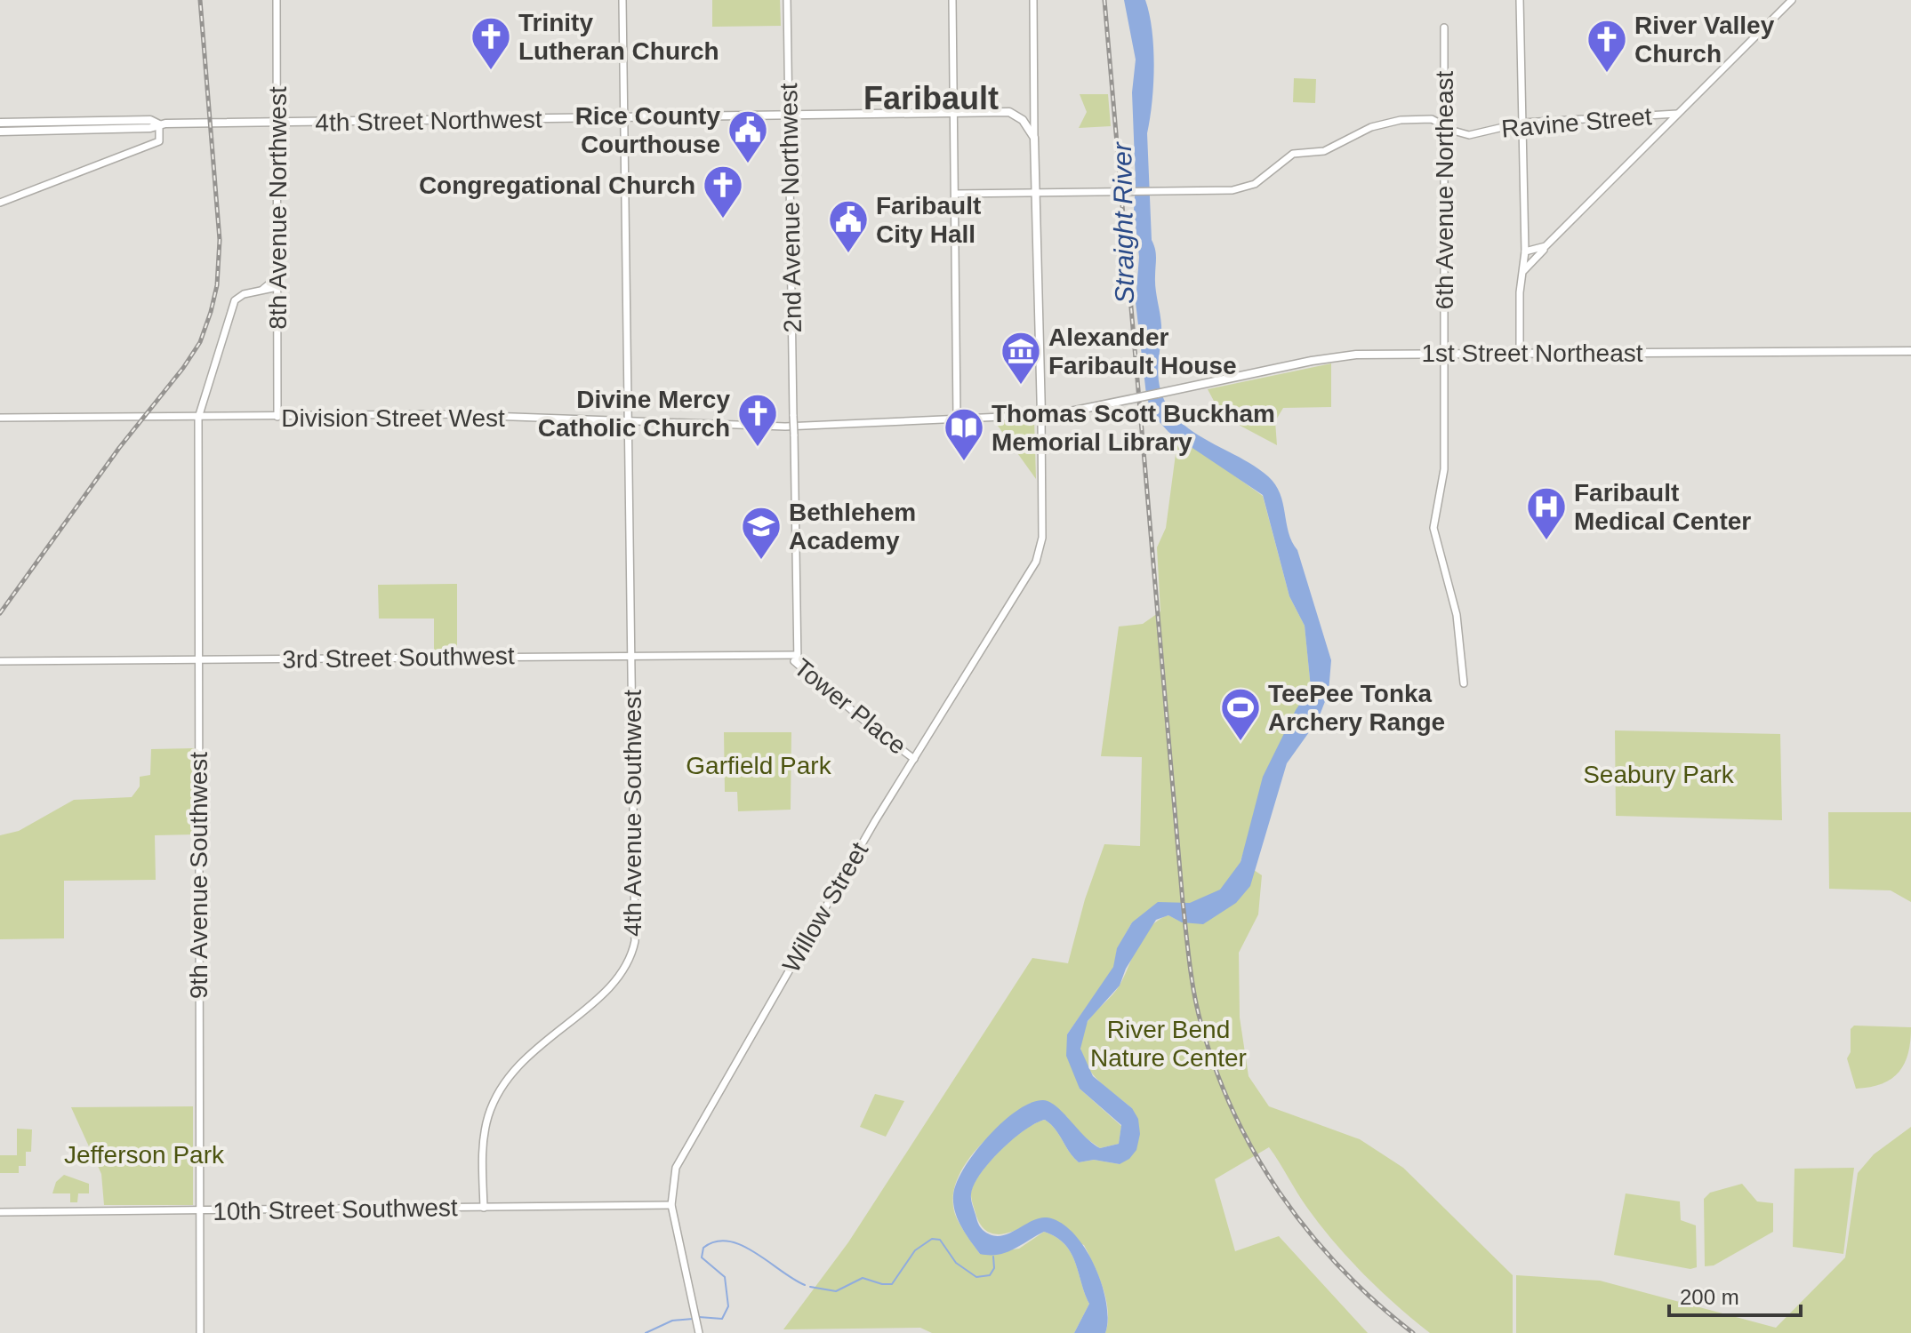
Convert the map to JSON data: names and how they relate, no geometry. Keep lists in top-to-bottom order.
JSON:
{
  "streets": {
    "main road": ["4th Street Northwest", "1st Street Northeast"],
    "street": [
      "Ravine Street",
      "6th Avenue Northeast",
      "8th Avenue Northwest",
      "2nd Avenue Northwest",
      "Division Street West",
      "3rd Street Southwest",
      "Tower Place",
      "4th Avenue Southwest",
      "9th Avenue Southwest",
      "Willow Street",
      "10th Street Southwest"
    ]
  },
  "crossings": [
    ["4th Street Northwest", "8th Avenue Northwest"],
    ["4th Street Northwest", "2nd Avenue Northwest"],
    ["4th Street Northwest", "4th Avenue Southwest"],
    ["Ravine Street", "6th Avenue Northeast"],
    ["6th Avenue Northeast", "1st Street Northeast"],
    ["8th Avenue Northwest", "Division Street West"],
    ["2nd Avenue Northwest", "3rd Street Southwest"],
    ["2nd Avenue Northwest", "Tower Place"],
    ["1st Street Northeast", "Division Street West"],
    ["1st Street Northeast", "Willow Street"],
    ["Division Street West", "4th Avenue Southwest"],
    ["Division Street West", "9th Avenue Southwest"],
    ["Division Street West", "Willow Street"],
    ["3rd Street Southwest", "Tower Place"],
    ["3rd Street Southwest", "4th Avenue Southwest"],
    ["3rd Street Southwest", "9th Avenue Southwest"],
    ["Tower Place", "Willow Street"],
    ["4th Avenue Southwest", "10th Street Southwest"],
    ["9th Avenue Southwest", "10th Street Southwest"],
    ["Willow Street", "10th Street Southwest"]
  ],
  "districts": ["Faribault"],
  "water": ["Straight River"],
  "parks": [
    "Garfield Park",
    "Seabury Park",
    "River Bend Nature Center",
    "Jefferson Park"
  ],
  "places": {
    "church": [
      "Trinity Lutheran Church",
      "River Valley Church",
      "Congregational Church",
      "Divine Mercy Catholic Church"
    ],
    "public building": ["Rice County Courthouse", "Faribault City Hall"],
    "museum": ["Alexander Faribault House"],
    "library": ["Thomas Scott Buckham Memorial Library"],
    "hospital": ["Faribault Medical Center"],
    "school or university": ["Bethlehem Academy"],
    "sports": ["TeePee Tonka Archery Range"]
  },
  "scale_bar": "200 m"
}
